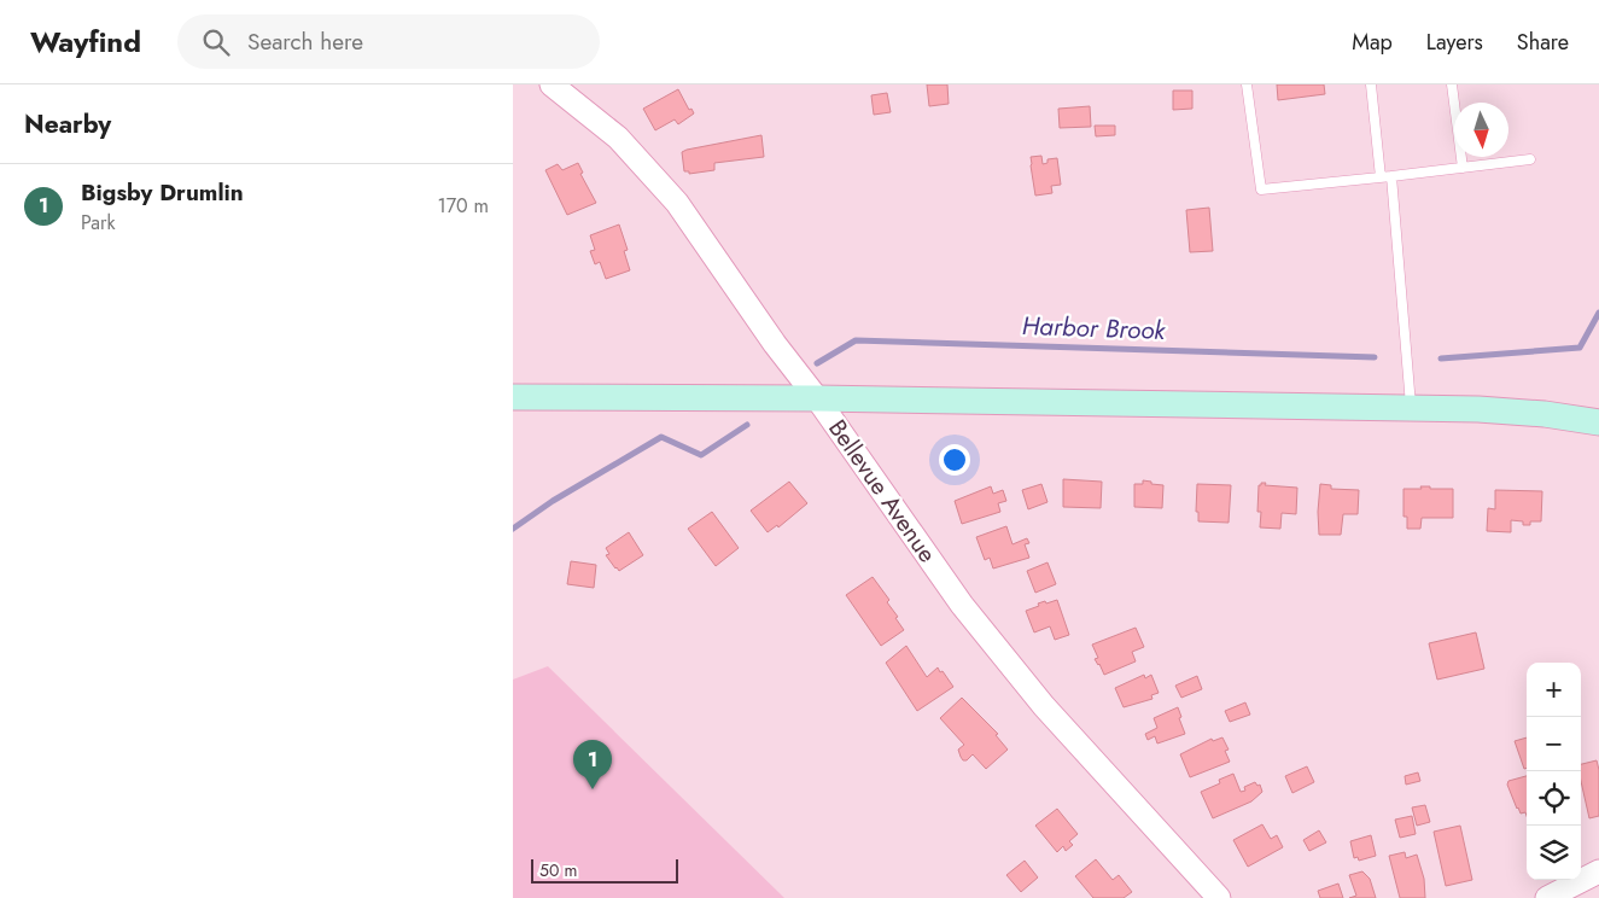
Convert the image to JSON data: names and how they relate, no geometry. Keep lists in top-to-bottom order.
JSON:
{
  "streets": {
    "street": ["Bellevue Avenue"]
  },
  "water": ["Harbor Brook"],
  "scale_bar": "50 m",
  "north": "bottom",
  "page": {
    "header": "Wayfind",
    "search": "Search here",
    "nav": ["Map", "Layers", "Share"],
    "heading": "Nearby",
    "list": [
      {
        "mark": "1",
        "name": "Bigsby Drumlin",
        "note": "Park",
        "value": "170 m"
      }
    ],
    "map_buttons": ["+", "−"],
    "pins": "1",
    "scale": "50 m"
  }
}
